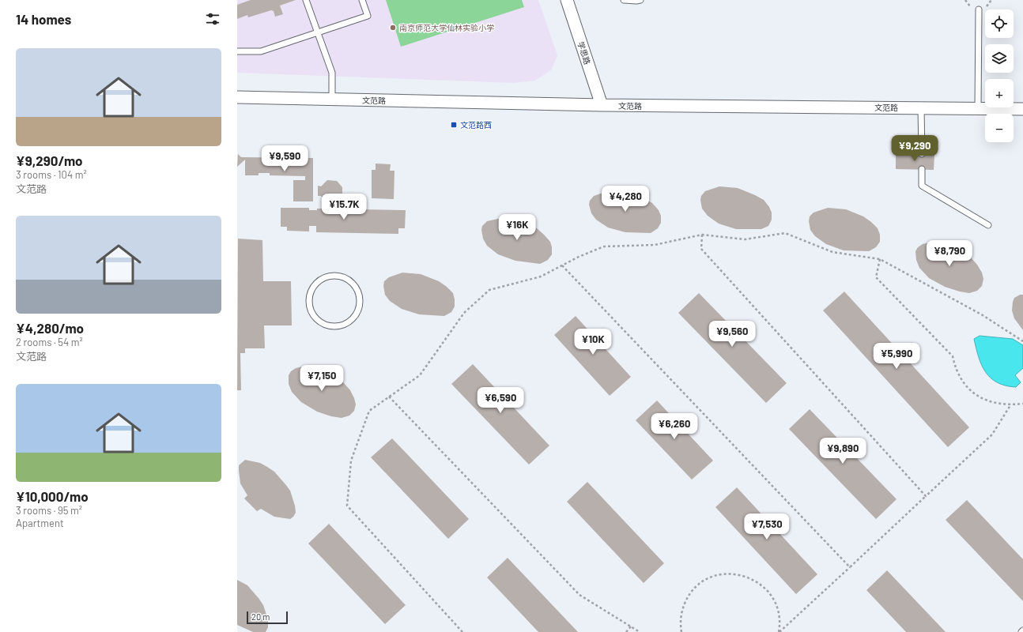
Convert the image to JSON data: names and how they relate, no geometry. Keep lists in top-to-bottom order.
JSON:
{
  "streets": {
    "street": ["学思路", "文范路"]
  },
  "crossings": [
    ["学思路", "文范路"]
  ],
  "places": {
    "other": ["南京师范大学仙林实验小学"],
    "transit": ["文范路西"]
  },
  "scale_bar": "20 m",
  "page": {
    "heading": "14 homes",
    "map_buttons": ["+", "−"],
    "list": [
      {
        "name": "¥9,290/mo",
        "note": "3 rooms · 104 m² · 文范路"
      },
      {
        "name": "¥4,280/mo",
        "note": "2 rooms · 54 m² · 文范路"
      },
      {
        "name": "¥10,000/mo",
        "note": "3 rooms · 95 m² · Apartment"
      }
    ],
    "price": [
      "¥9,290",
      "¥9,590",
      "¥4,280",
      "¥15.7K",
      "¥16K",
      "¥8,790",
      "¥9,560",
      "¥10K",
      "¥5,990",
      "¥7,150",
      "¥6,590",
      "¥6,260",
      "¥9,890",
      "¥7,530"
    ],
    "scale": "20 m"
  }
}
